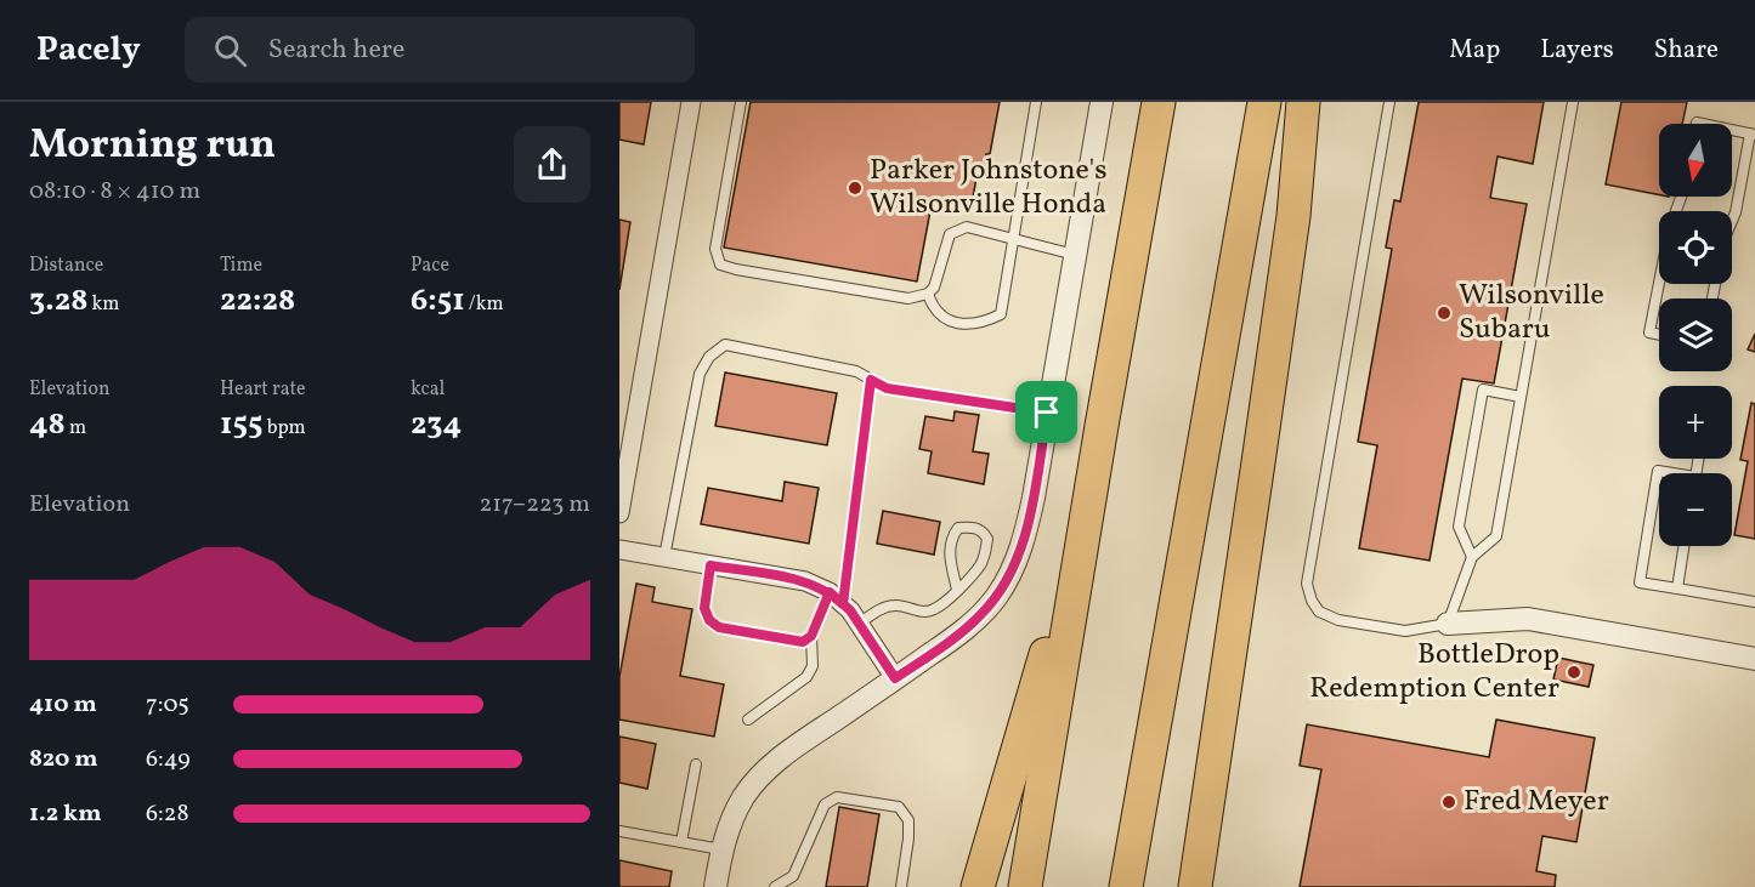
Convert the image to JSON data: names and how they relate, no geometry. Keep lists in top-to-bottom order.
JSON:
{
  "places": [
    "Parker Johnstone's Wilsonville Honda",
    "Wilsonville Subaru",
    "BottleDrop Redemption Center",
    "Fred Meyer"
  ],
  "north": "bottom",
  "page": {
    "header": "Pacely",
    "search": "Search here",
    "nav": ["Map", "Layers", "Share"],
    "heading": ["Morning run", "08:10 · 8 × 410 m"],
    "map_buttons": ["+", "−"],
    "stats": [
      ["Distance", "3.28 km"],
      ["Time", "22:28"],
      ["Pace", "6:51 /km"],
      ["Elevation", "48 m"],
      ["Heart rate", "155 bpm"],
      ["kcal", "234"]
    ],
    "chart": ["Elevation", "217–223 m"],
    "list": [
      {
        "name": "410 m",
        "note": "7:05"
      },
      {
        "name": "820 m",
        "note": "6:49"
      },
      {
        "name": "1.2 km",
        "note": "6:28"
      }
    ]
  }
}
